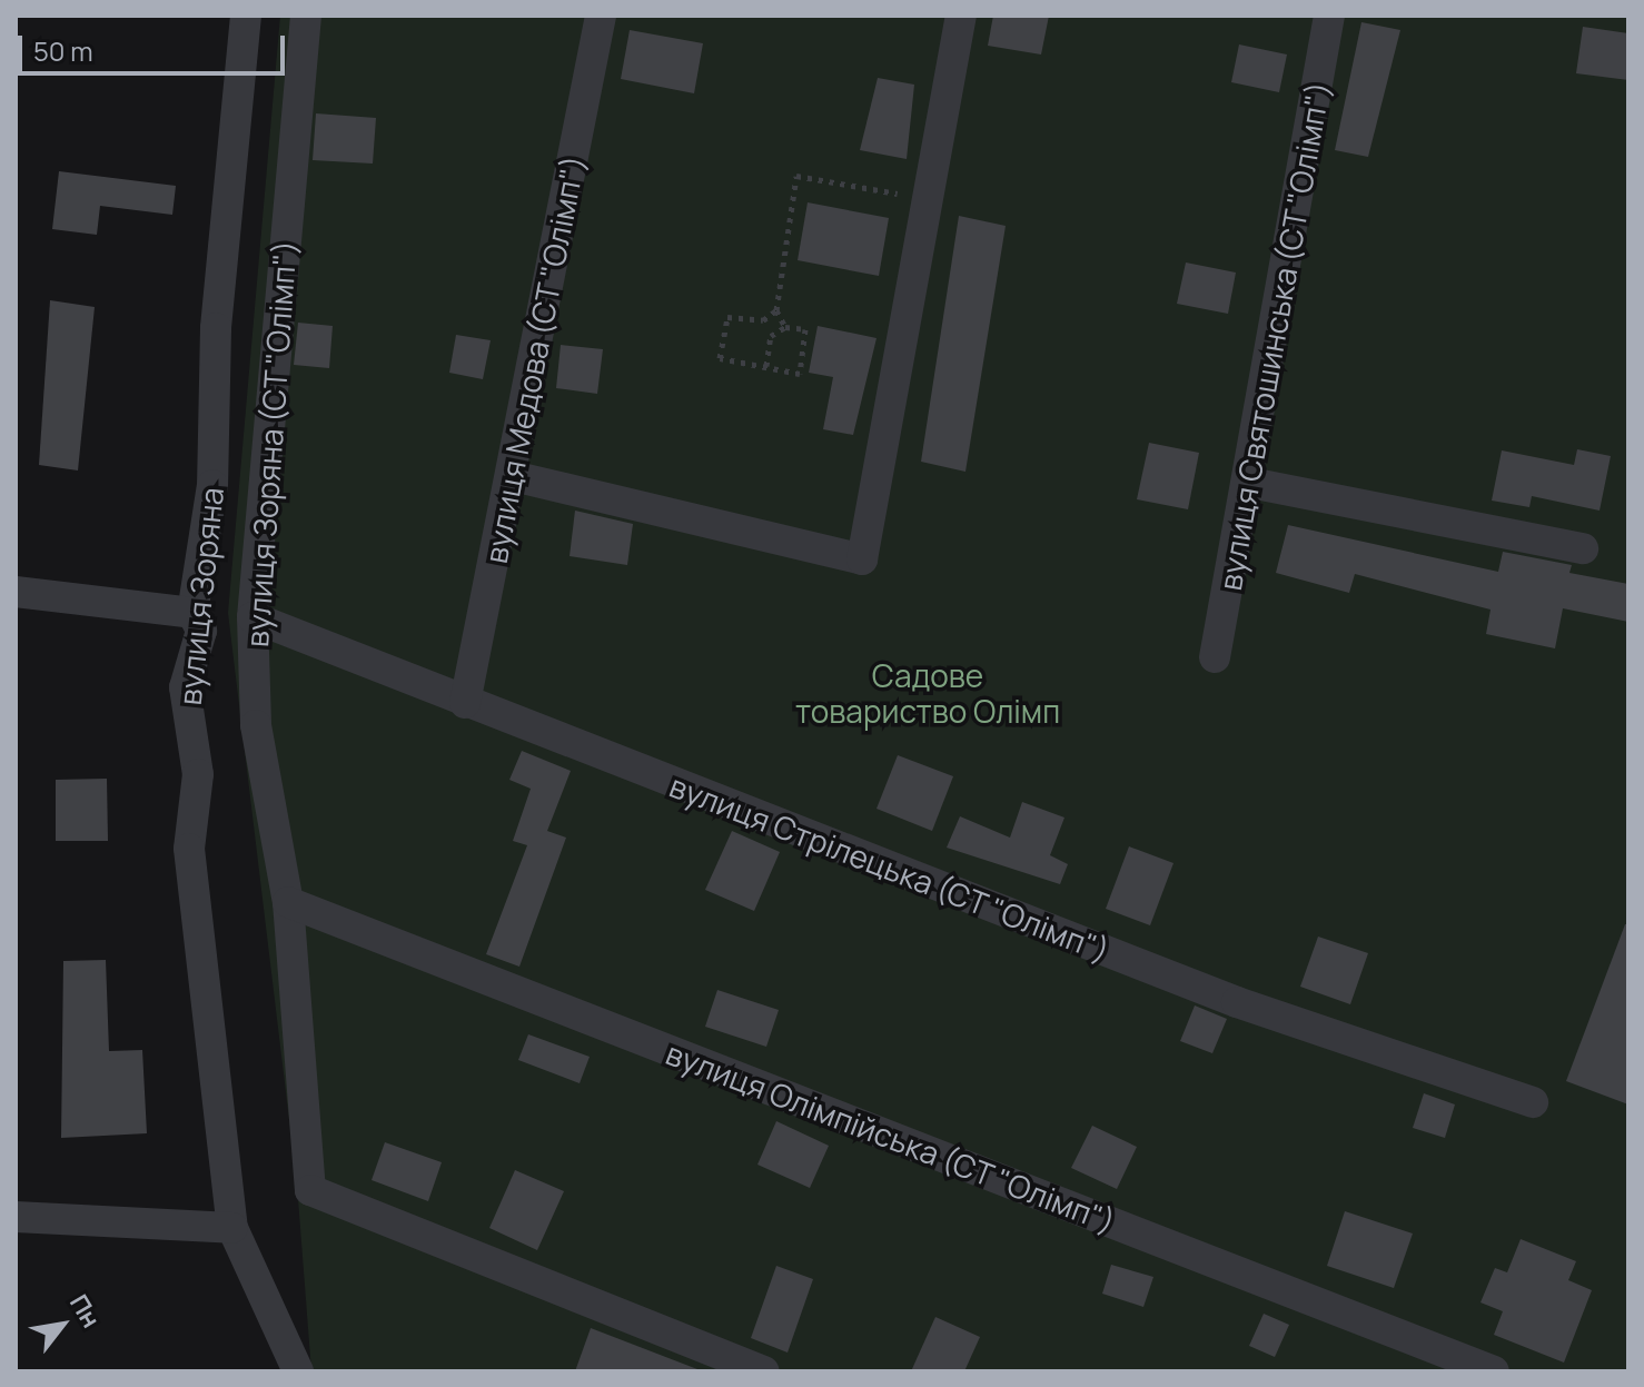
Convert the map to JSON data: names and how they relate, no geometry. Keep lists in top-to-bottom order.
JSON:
{
  "streets": {
    "street": [
      "вулиця Святошинська (СТ \"Олімп\")",
      "вулиця Медова (СТ \"Олімп\")",
      "вулиця Зоряна (СТ \"Олімп\")",
      "вулиця Зоряна",
      "вулиця Стрілецька (СТ \"Олімп\")",
      "вулиця Олімпійська (СТ \"Олімп\")"
    ]
  },
  "crossings": [
    ["вулиця Медова (СТ \"Олімп\")", "вулиця Стрілецька (СТ \"Олімп\")"],
    ["вулиця Зоряна (СТ \"Олімп\")", "вулиця Стрілецька (СТ \"Олімп\")"],
    ["вулиця Зоряна (СТ \"Олімп\")", "вулиця Олімпійська (СТ \"Олімп\")"]
  ],
  "parks": ["Садове товариство Олімп"],
  "scale_bar": "50 m",
  "north": "top right"
}
